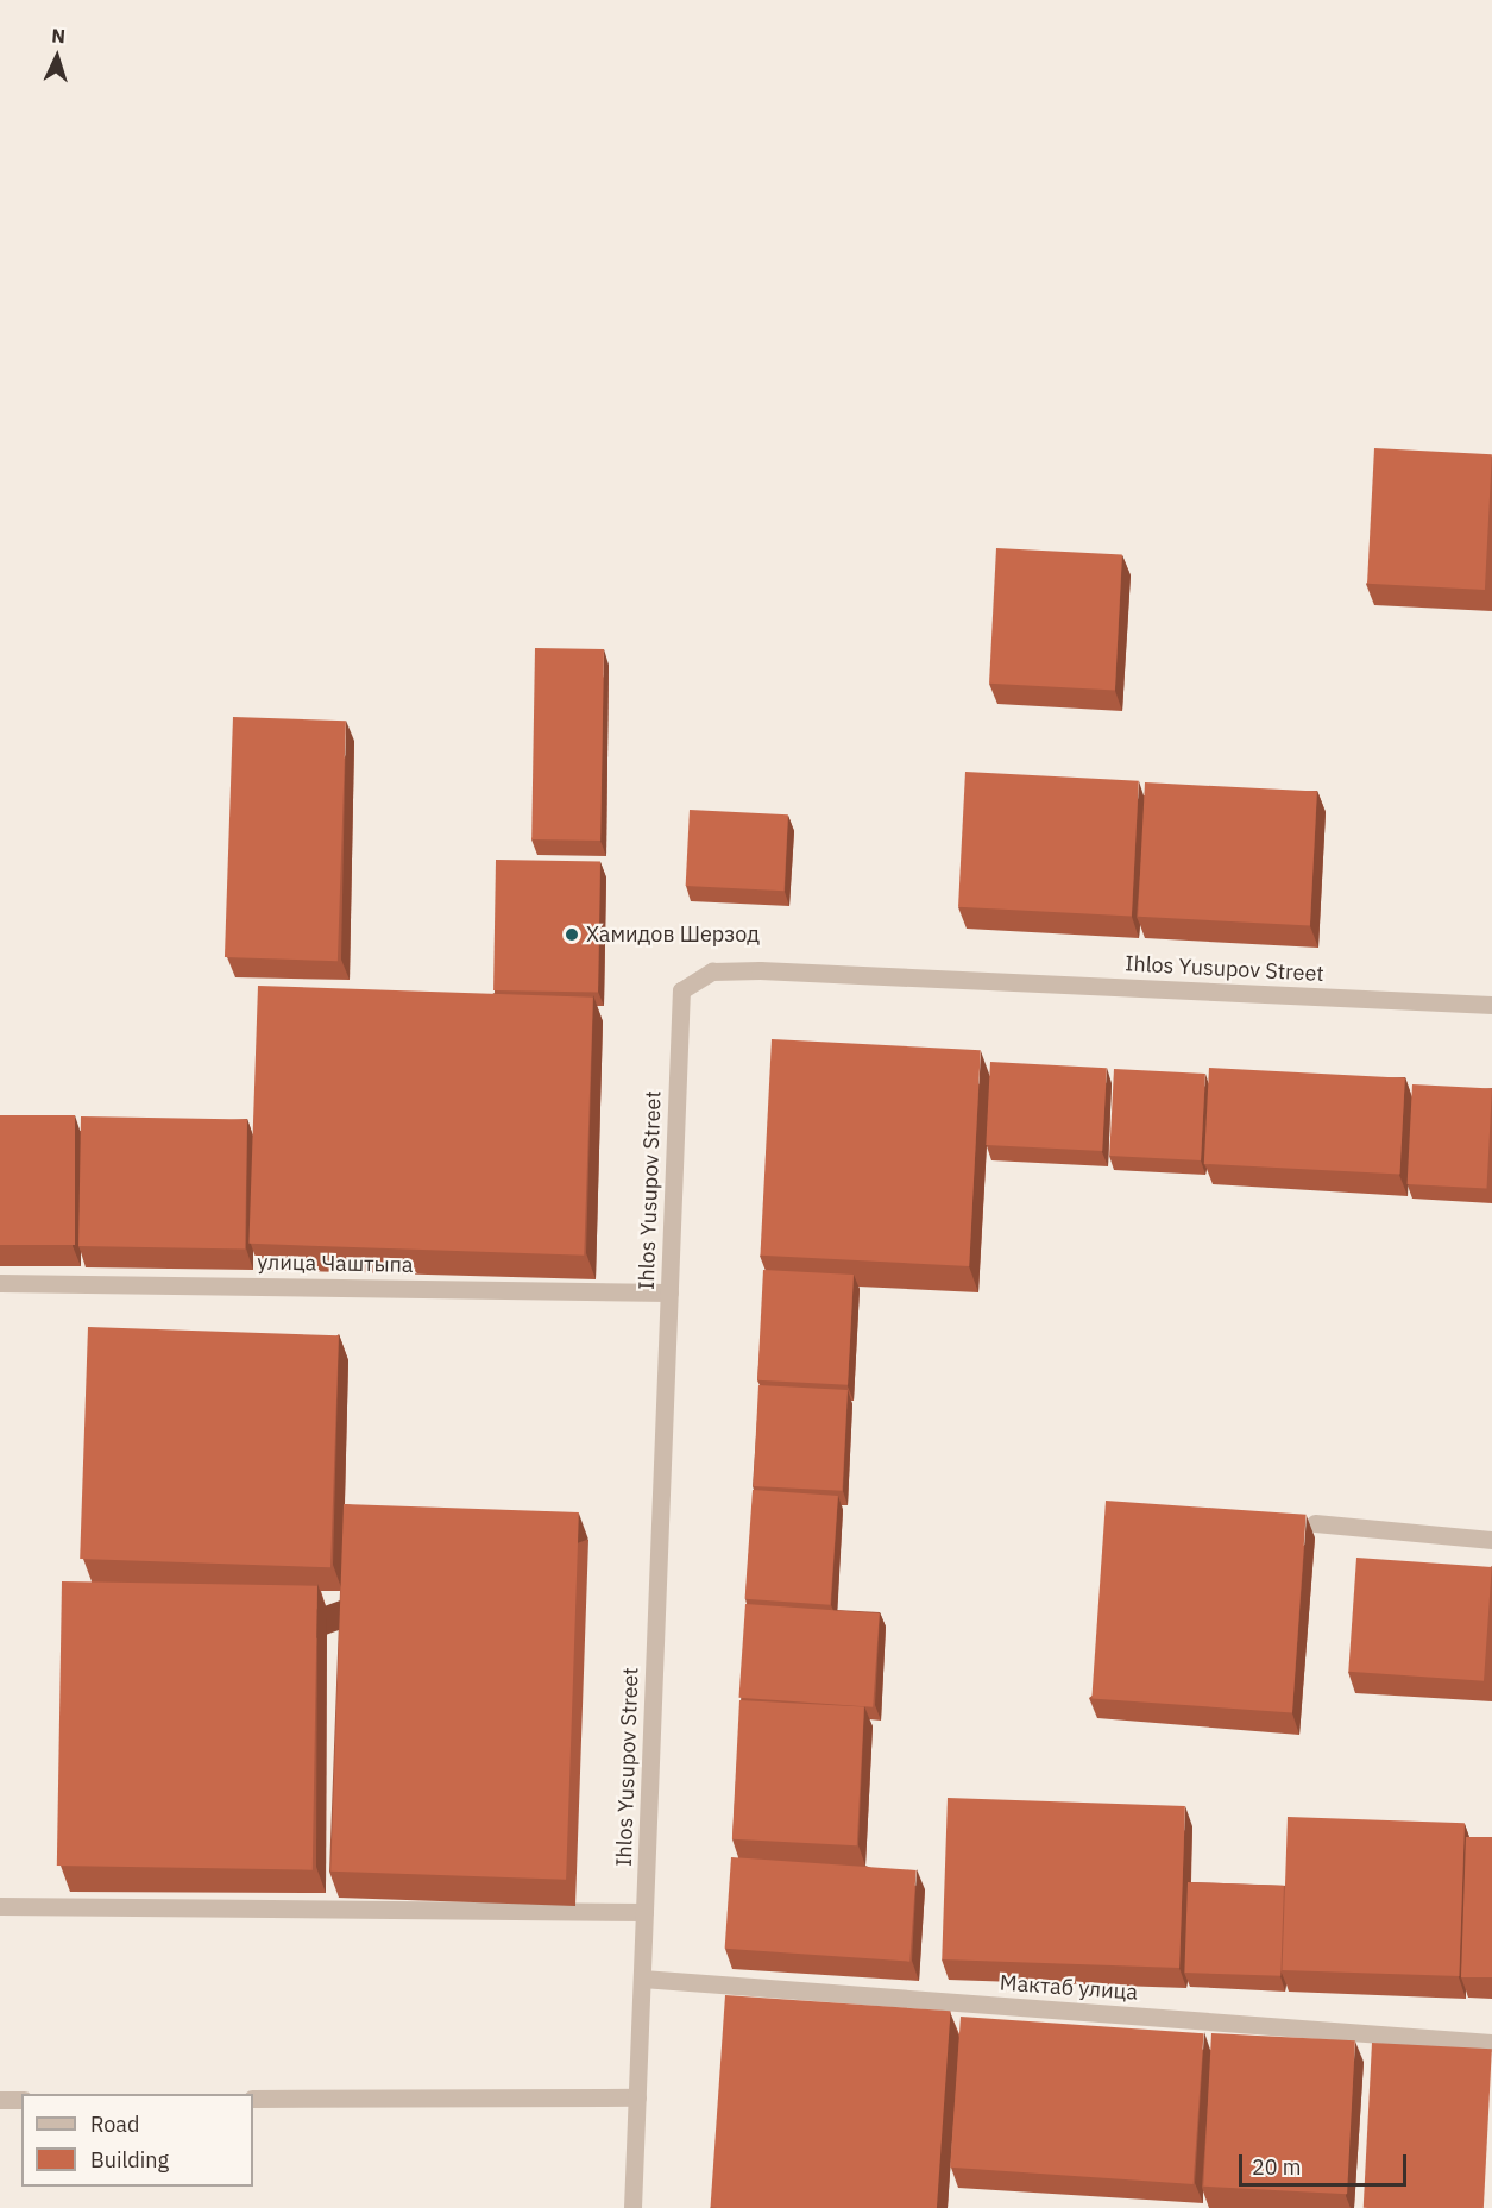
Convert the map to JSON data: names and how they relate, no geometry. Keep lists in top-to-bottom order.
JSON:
{
  "streets": {
    "street": ["Ihlos Yusupov Street", "улица Чаштыпа", "Мактаб улица"]
  },
  "crossings": [
    ["Ihlos Yusupov Street", "улица Чаштыпа"],
    ["Ihlos Yusupov Street", "Мактаб улица"]
  ],
  "places": ["Хамидов Шерзод"],
  "legend": ["Road", "Building"],
  "scale_bar": "20 m",
  "north": "top"
}
